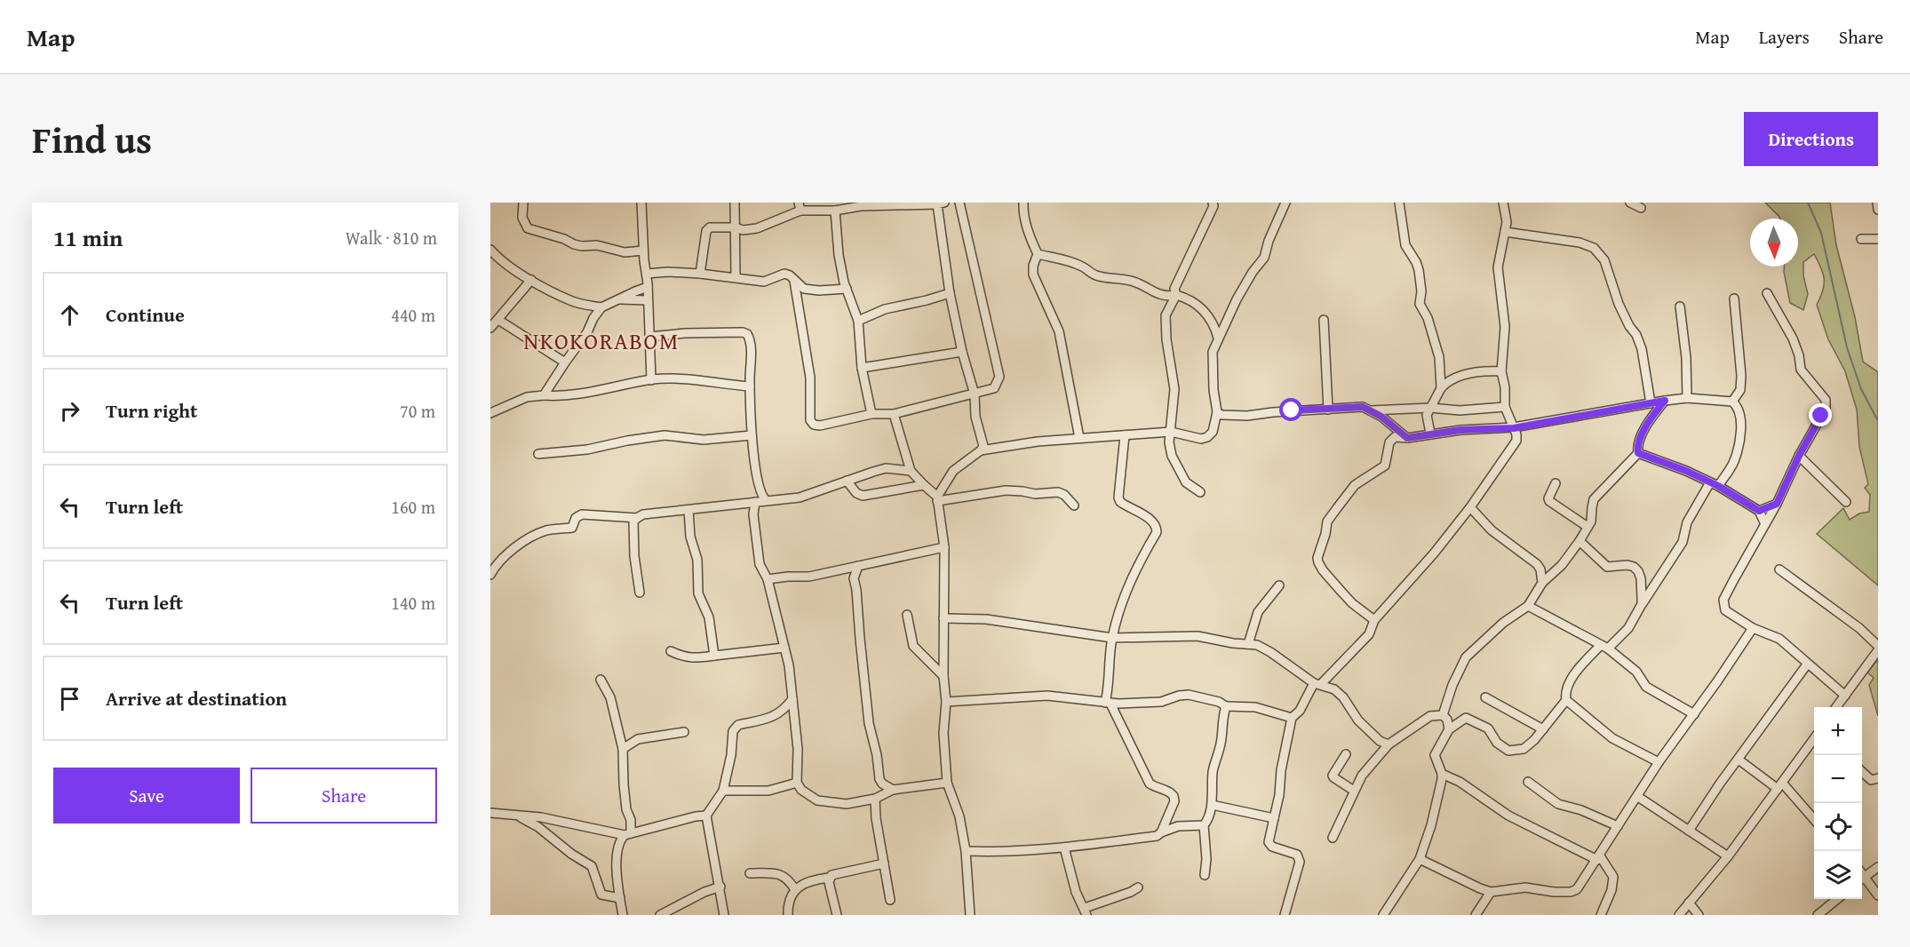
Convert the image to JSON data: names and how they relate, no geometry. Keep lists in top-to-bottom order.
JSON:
{
  "districts": ["NKOKORABOM"],
  "north": "bottom",
  "page": {
    "header": "Map",
    "nav": ["Map", "Layers", "Share"],
    "title": "Find us",
    "buttons": [
      "Directions",
      ["Save", "Share"]
    ],
    "heading": ["11 min", "Walk · 810 m"],
    "list": [
      ["Continue", "440 m"],
      ["Turn right", "70 m"],
      ["Turn left", "160 m"],
      ["Turn left", "140 m"],
      "Arrive at destination"
    ],
    "map_buttons": ["+", "−"]
  }
}
